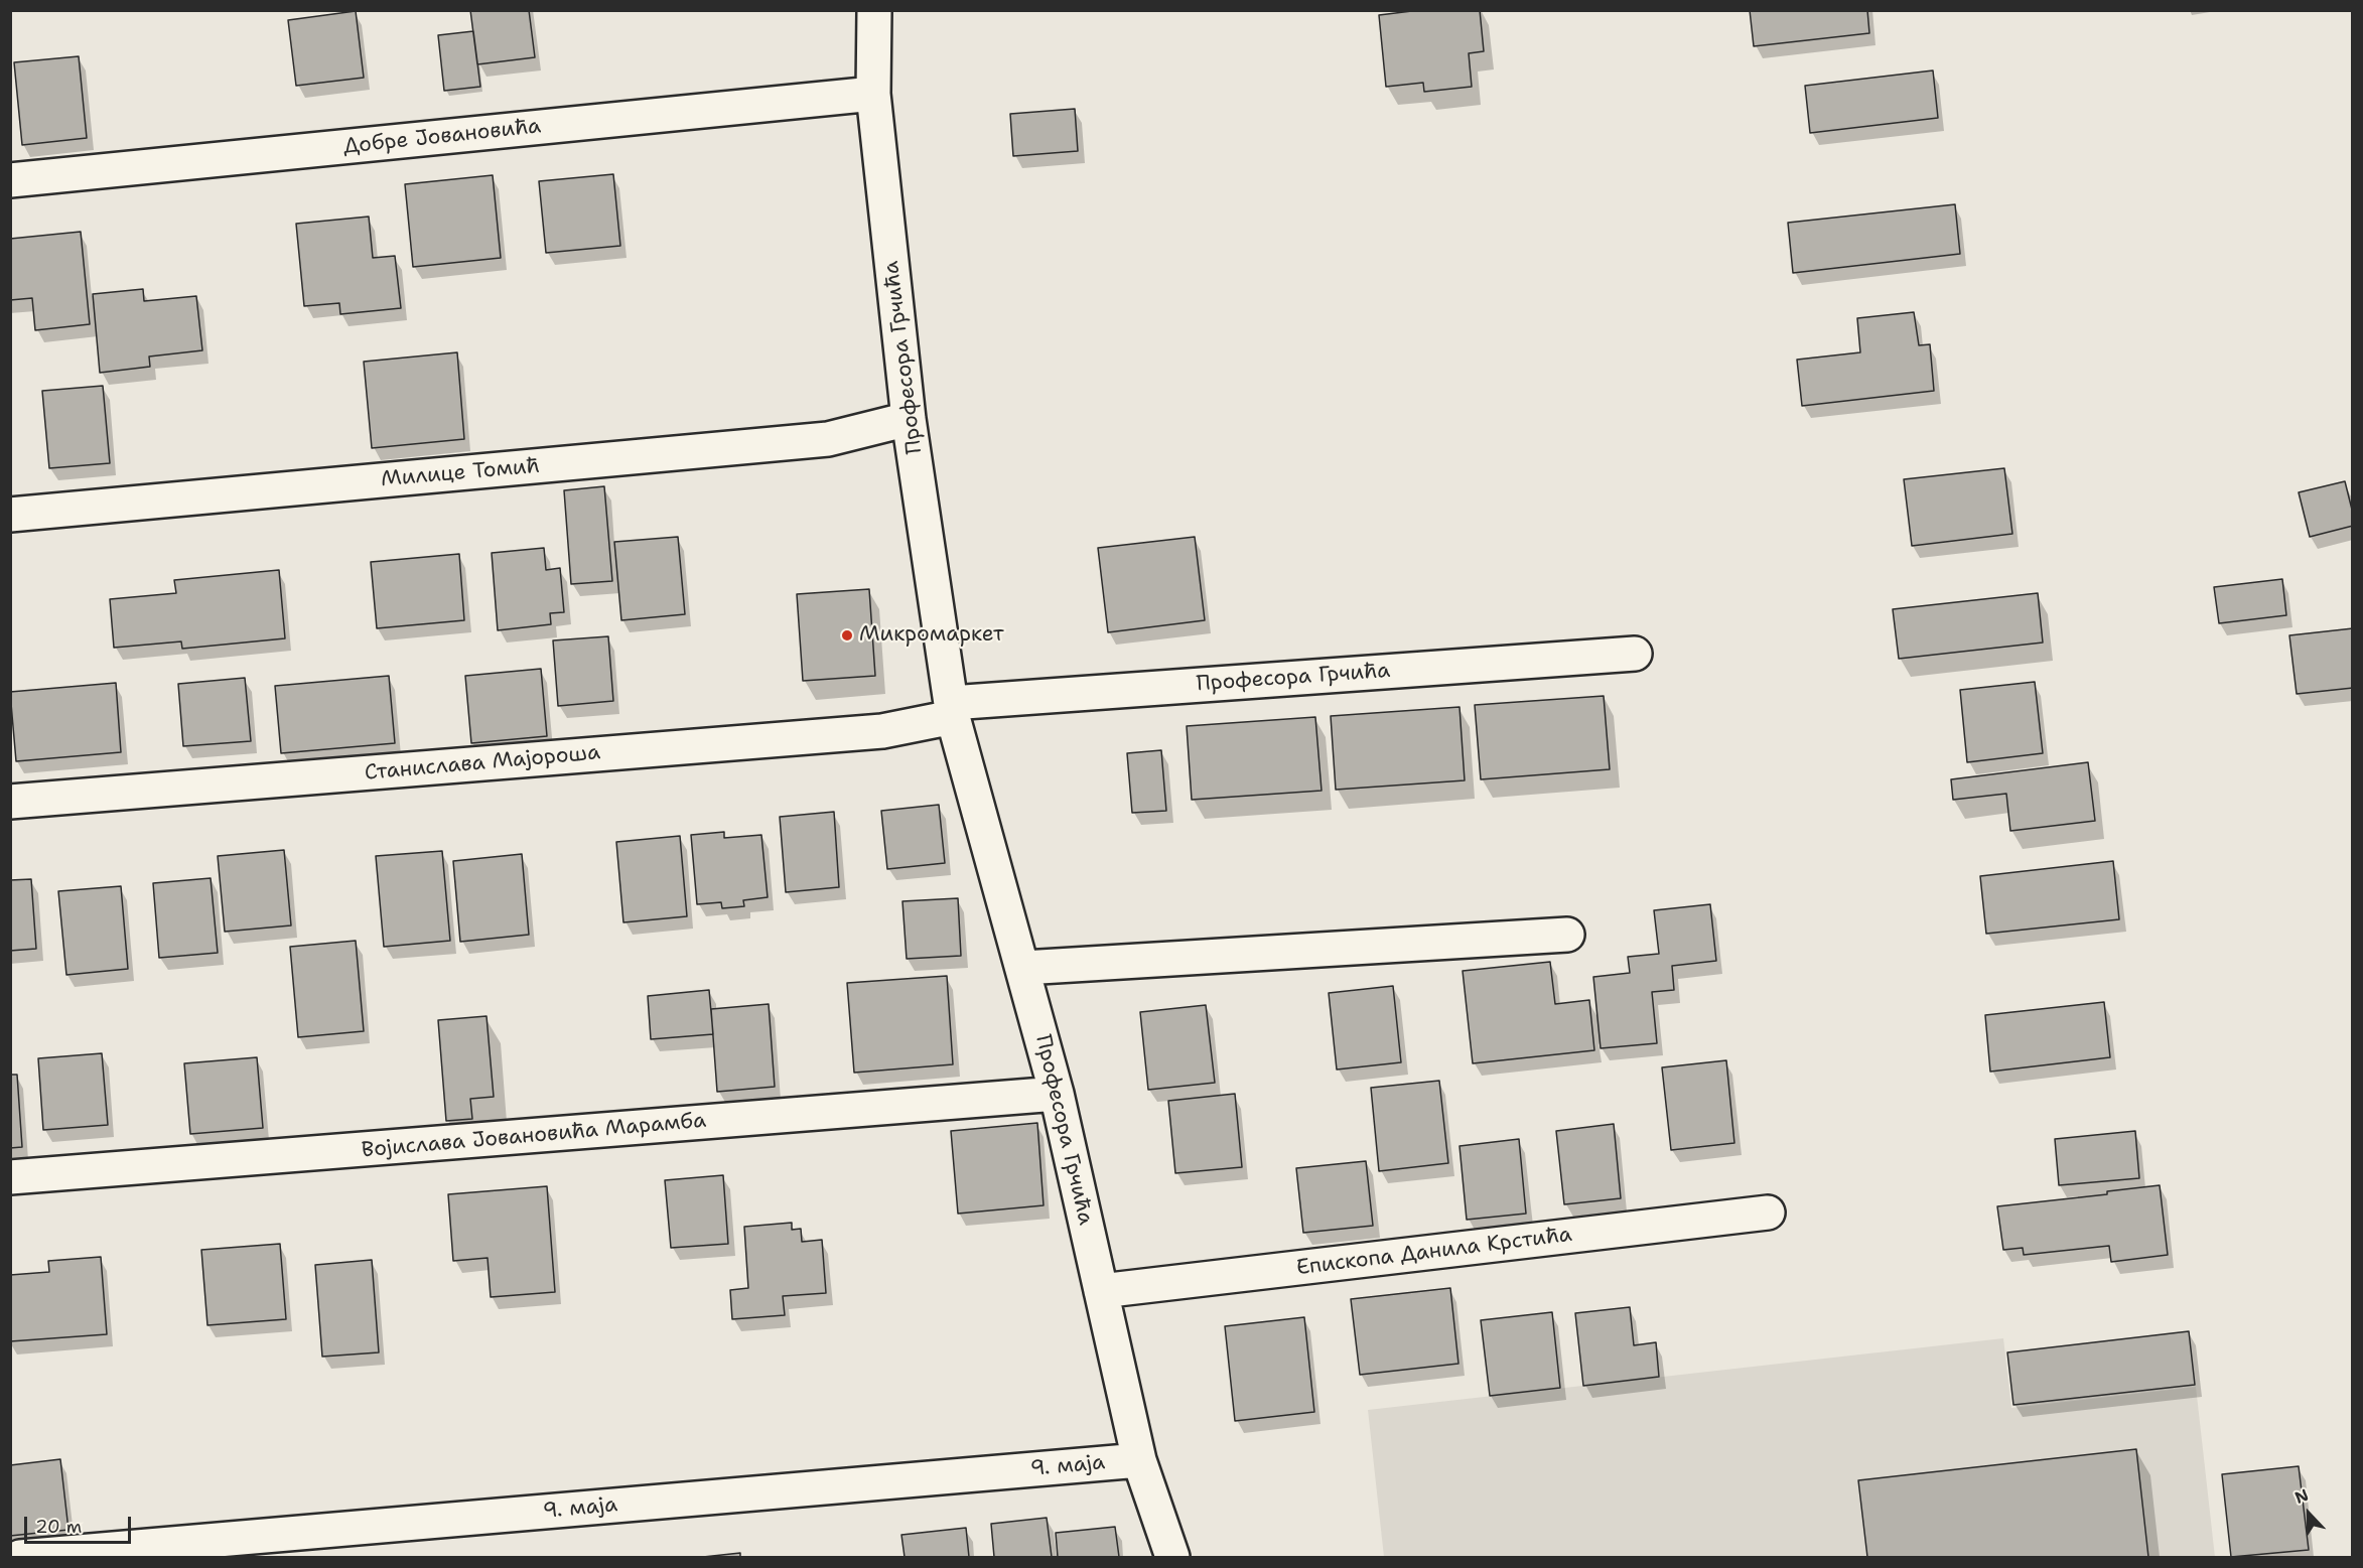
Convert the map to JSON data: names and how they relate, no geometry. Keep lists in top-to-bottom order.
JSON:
{
  "streets": {
    "street": [
      "Добре Јовановића",
      "Професора Грчића",
      "Милице Томић",
      "Станислава Мајороша",
      "Војислава Јовановића Марамба",
      "Епископа Данила Крстића",
      "9. маја"
    ]
  },
  "crossings": [
    ["Добре Јовановића", "Професора Грчића"],
    ["Професора Грчића", "Милице Томић"],
    ["Професора Грчића", "Станислава Мајороша"],
    ["Професора Грчића", "Војислава Јовановића Марамба"],
    ["Професора Грчића", "Епископа Данила Крстића"],
    ["Професора Грчића", "9. маја"]
  ],
  "places": ["Микромаркет"],
  "scale_bar": "20 m",
  "north": "top"
}
